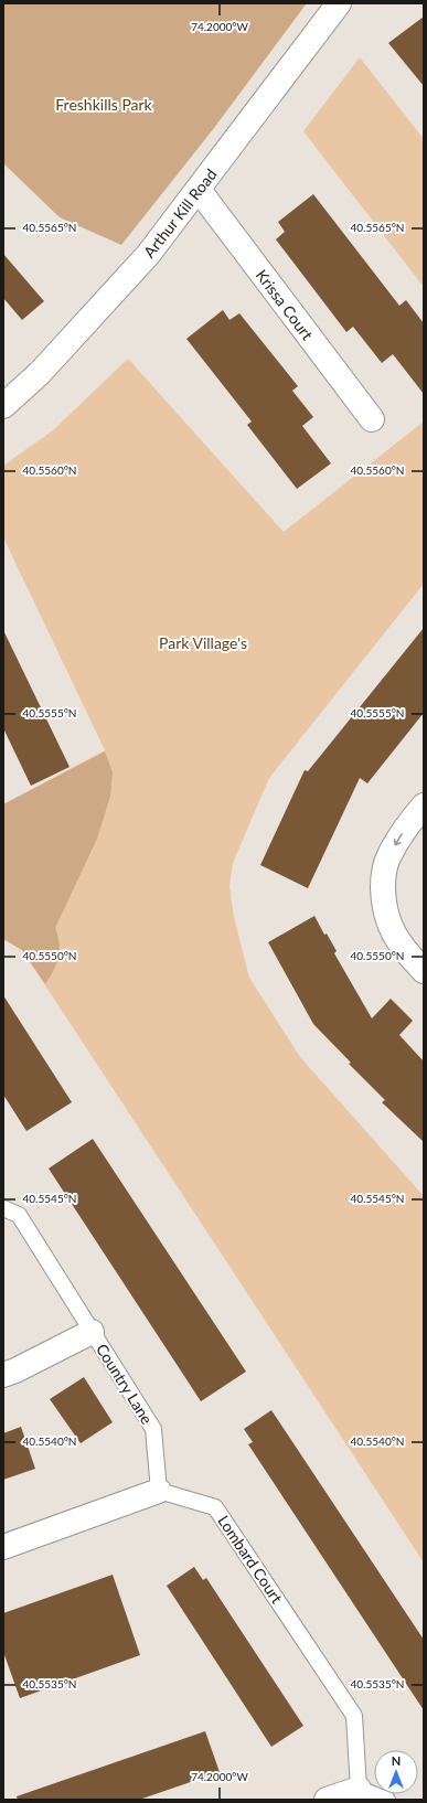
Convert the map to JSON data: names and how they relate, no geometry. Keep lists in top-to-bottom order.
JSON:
{
  "streets": {
    "street": ["Arthur Kill Road", "Krissa Court", "Country Lane"],
    "lane": ["Lombard Court"]
  },
  "crossings": [
    ["Arthur Kill Road", "Krissa Court"],
    ["Country Lane", "Lombard Court"]
  ],
  "parks": ["Freshkills Park", "Park Village's"],
  "north": "top",
  "coordinates": [
    "74.2000°W",
    "40.5565°N",
    "40.5560°N",
    "40.5555°N",
    "40.5550°N",
    "40.5545°N",
    "40.5540°N",
    "40.5535°N"
  ]
}
